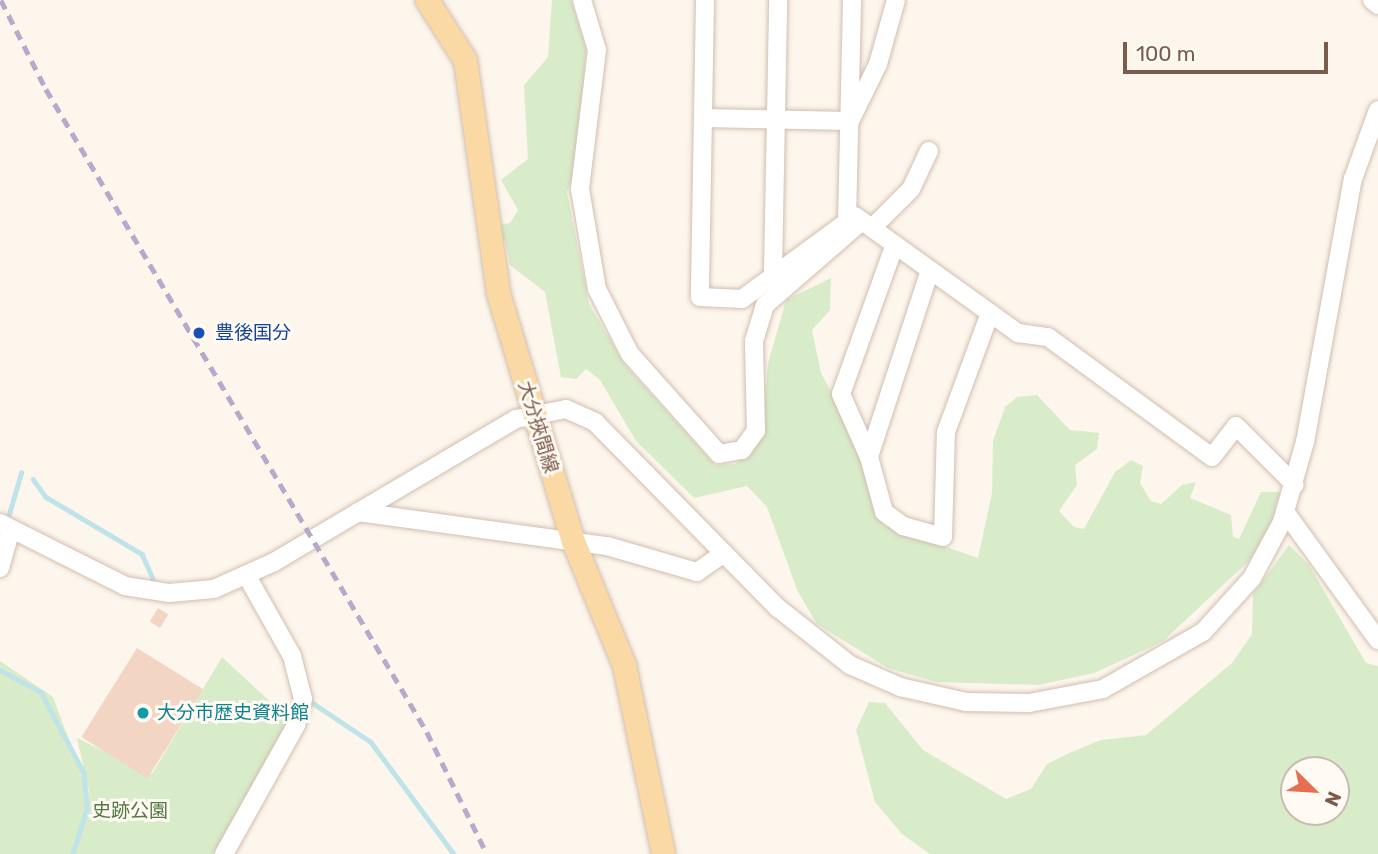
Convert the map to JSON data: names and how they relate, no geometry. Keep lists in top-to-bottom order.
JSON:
{
  "streets": {
    "main road": ["大分挾間線"]
  },
  "parks": ["史跡公園"],
  "places": ["豊後国分", "大分市歴史資料館"],
  "scale_bar": "100 m",
  "north": "bottom right"
}
